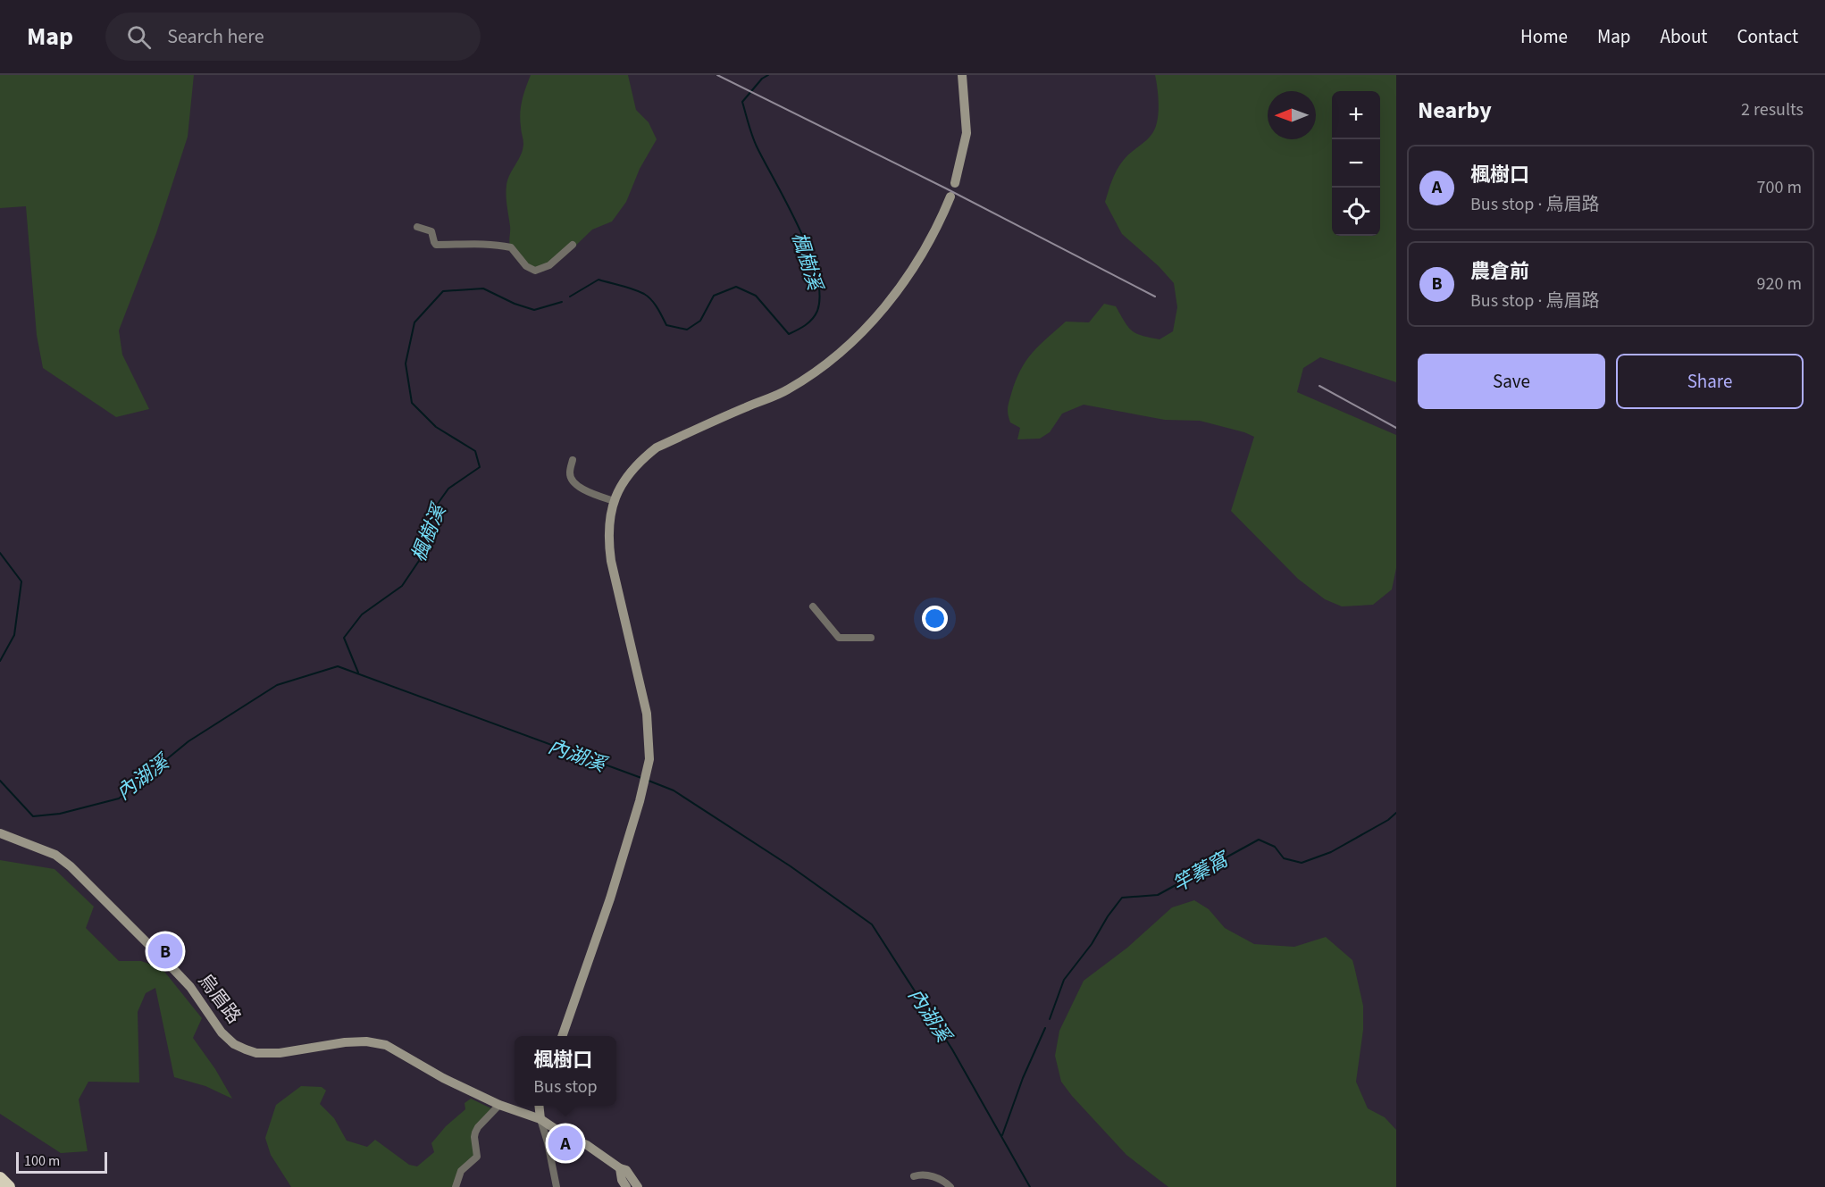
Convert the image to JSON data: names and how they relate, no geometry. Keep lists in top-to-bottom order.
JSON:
{
  "streets": {
    "street": ["烏眉路"]
  },
  "water": ["楓樹溪", "內湖溪", "竿蓁窩"],
  "scale_bar": "100 m",
  "north": "left",
  "page": {
    "header": "Map",
    "search": "Search here",
    "nav": [
      "Home",
      "Map",
      "About",
      "Contact"
    ],
    "heading": ["Nearby", "2 results"],
    "map_buttons": ["+", "−"],
    "list": [
      {
        "mark": "A",
        "name": "楓樹口",
        "note": "Bus stop · 烏眉路",
        "value": "700 m"
      },
      {
        "mark": "B",
        "name": "農倉前",
        "note": "Bus stop · 烏眉路",
        "value": "920 m"
      }
    ],
    "buttons": ["Save", "Share"],
    "pins": ["B", "A"],
    "popup": ["楓樹口", "Bus stop"],
    "scale": "100 m"
  }
}
